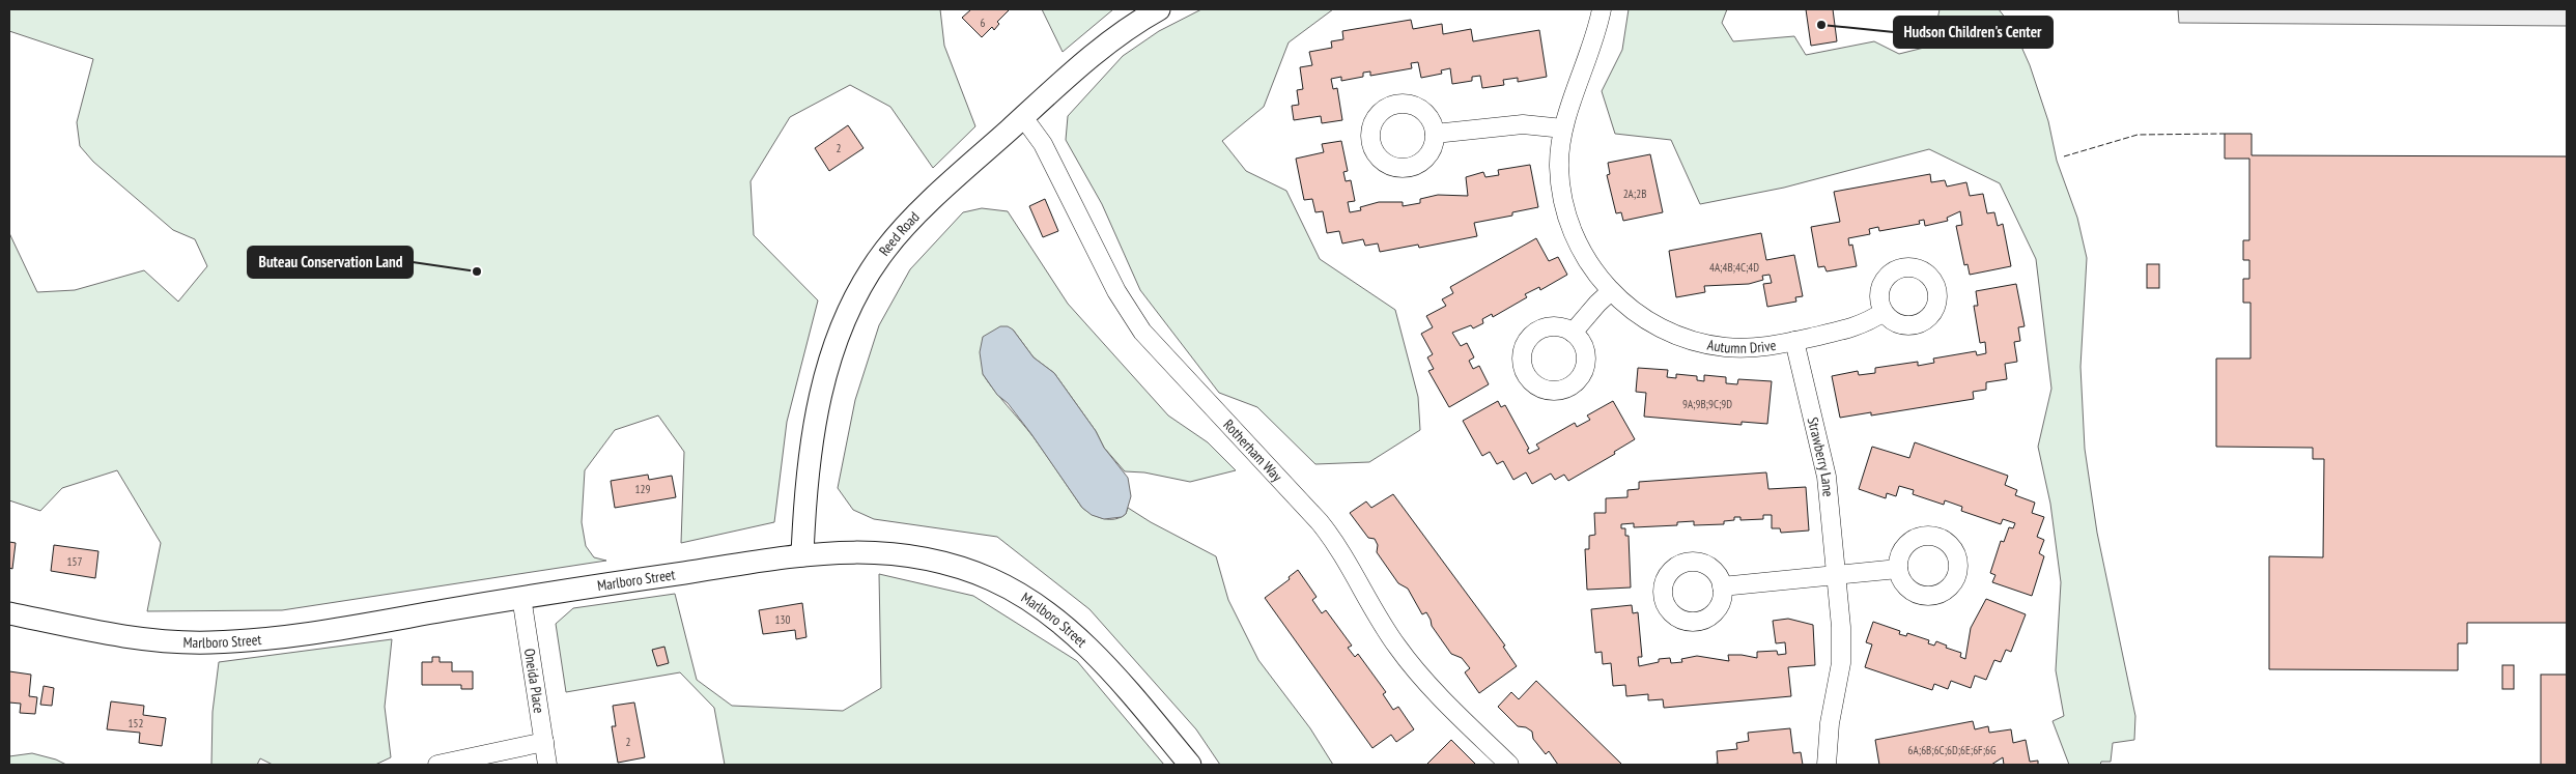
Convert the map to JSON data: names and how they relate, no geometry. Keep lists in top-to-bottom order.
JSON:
{
  "streets": {
    "street": [
      "Reed Road",
      "Autumn Drive",
      "Rotherham Way",
      "Strawberry Lane",
      "Marlboro Street",
      "Oneida Place"
    ]
  },
  "crossings": [
    ["Reed Road", "Rotherham Way"],
    ["Reed Road", "Marlboro Street"],
    ["Autumn Drive", "Strawberry Lane"],
    ["Marlboro Street", "Oneida Place"]
  ],
  "places": ["Hudson Children's Center", "Buteau Conservation Land"],
  "house_numbers": [
    "6",
    "2",
    "2A;2B",
    "4A;4B;4C;4D",
    "9A;9B;9C;9D",
    "129",
    "157",
    "130",
    "152",
    "2",
    "6A;6B;6C;6D;6E;6F;6G"
  ]
}
